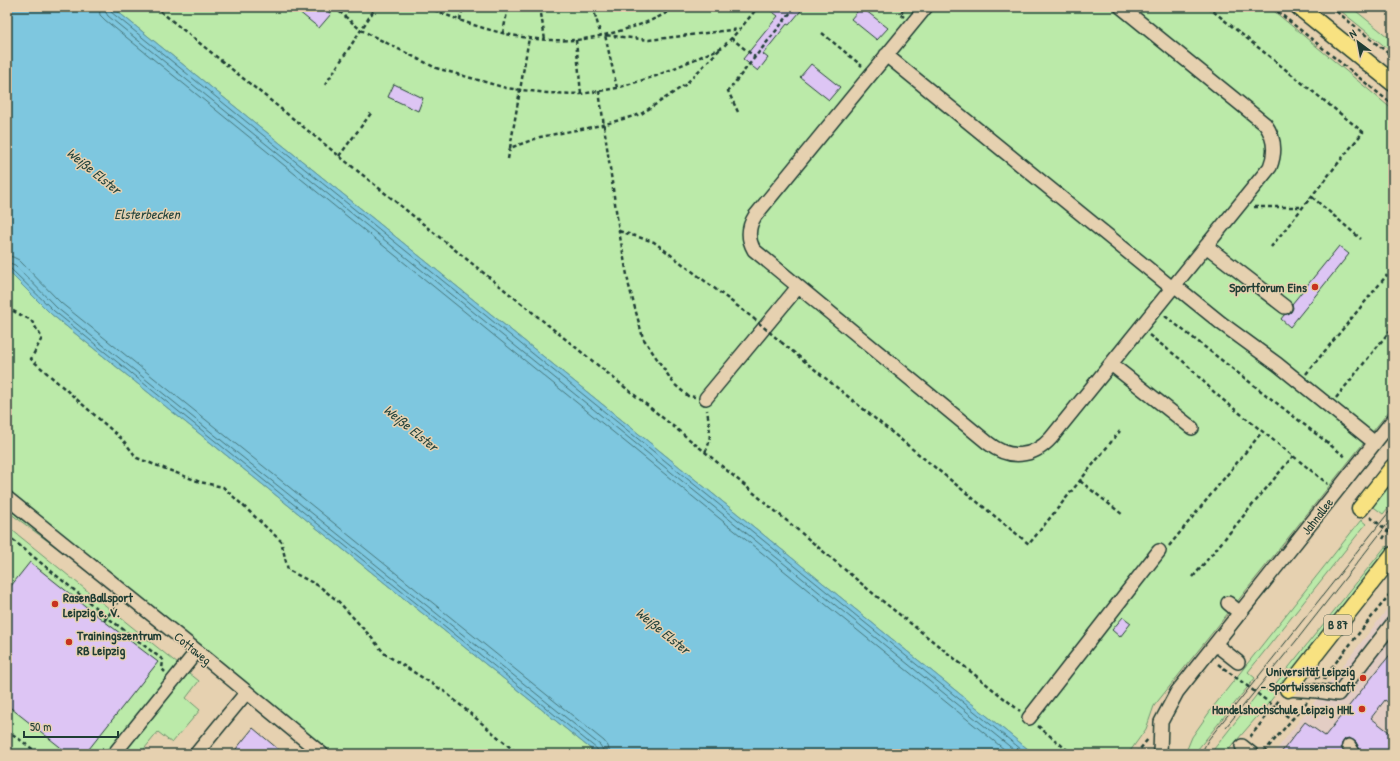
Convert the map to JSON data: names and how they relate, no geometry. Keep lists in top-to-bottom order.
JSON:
{
  "streets": {
    "main road": ["B 87"],
    "street": ["Jahnallee", "Cottaweg"]
  },
  "water": ["Weiße Elster", "Elsterbecken"],
  "places": [
    "Sportforum Eins",
    "RasenBallsport Leipzig e. V.",
    "Trainingszentrum RB Leipzig",
    "Universität Leipzig - Sportwissenschaft",
    "Handelshochschule Leipzig HHL"
  ],
  "scale_bar": "50 m",
  "north": "top left"
}
